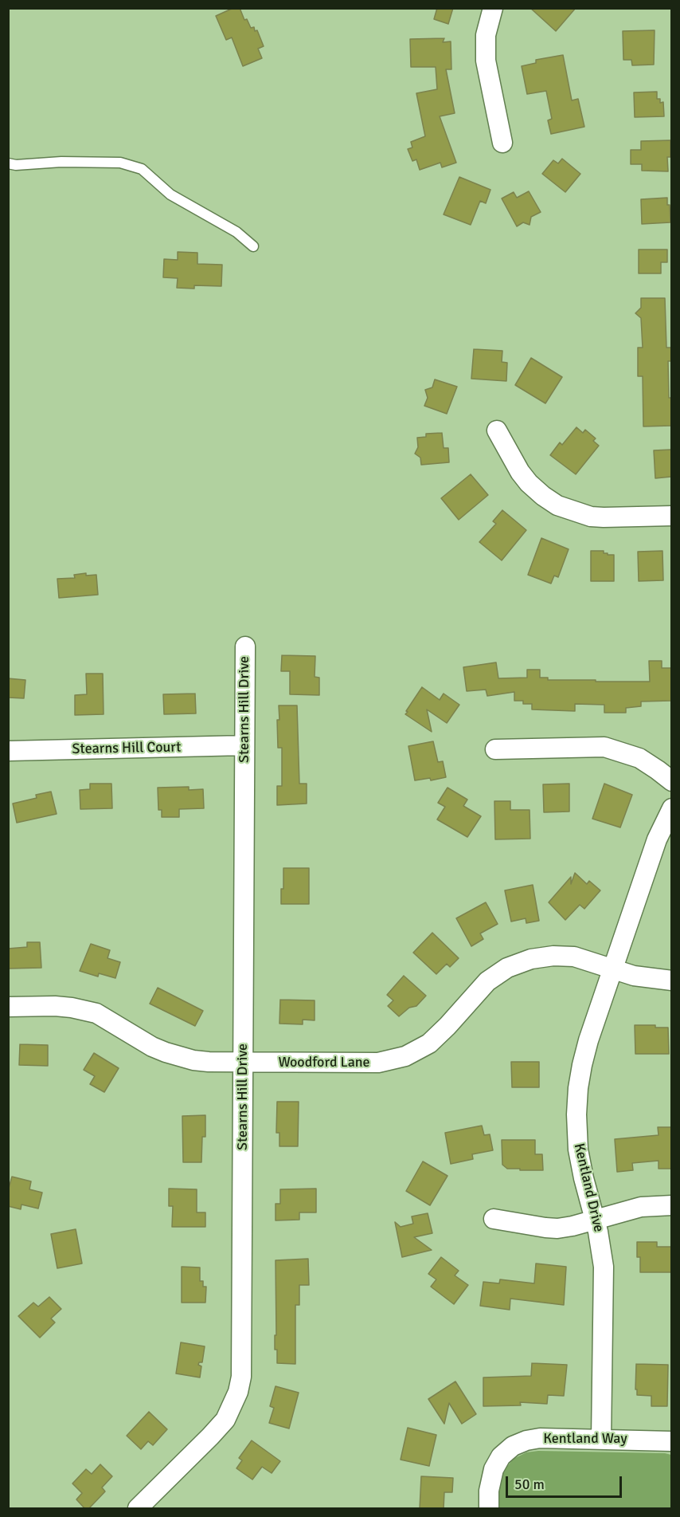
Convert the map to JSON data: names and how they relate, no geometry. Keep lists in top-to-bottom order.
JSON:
{
  "streets": {
    "street": [
      "Stearns Hill Drive",
      "Stearns Hill Court",
      "Woodford Lane",
      "Kentland Drive",
      "Kentland Way"
    ]
  },
  "crossings": [
    ["Stearns Hill Drive", "Stearns Hill Court"],
    ["Stearns Hill Drive", "Woodford Lane"],
    ["Woodford Lane", "Kentland Drive"],
    ["Kentland Drive", "Kentland Way"]
  ],
  "scale_bar": "50 m"
}
